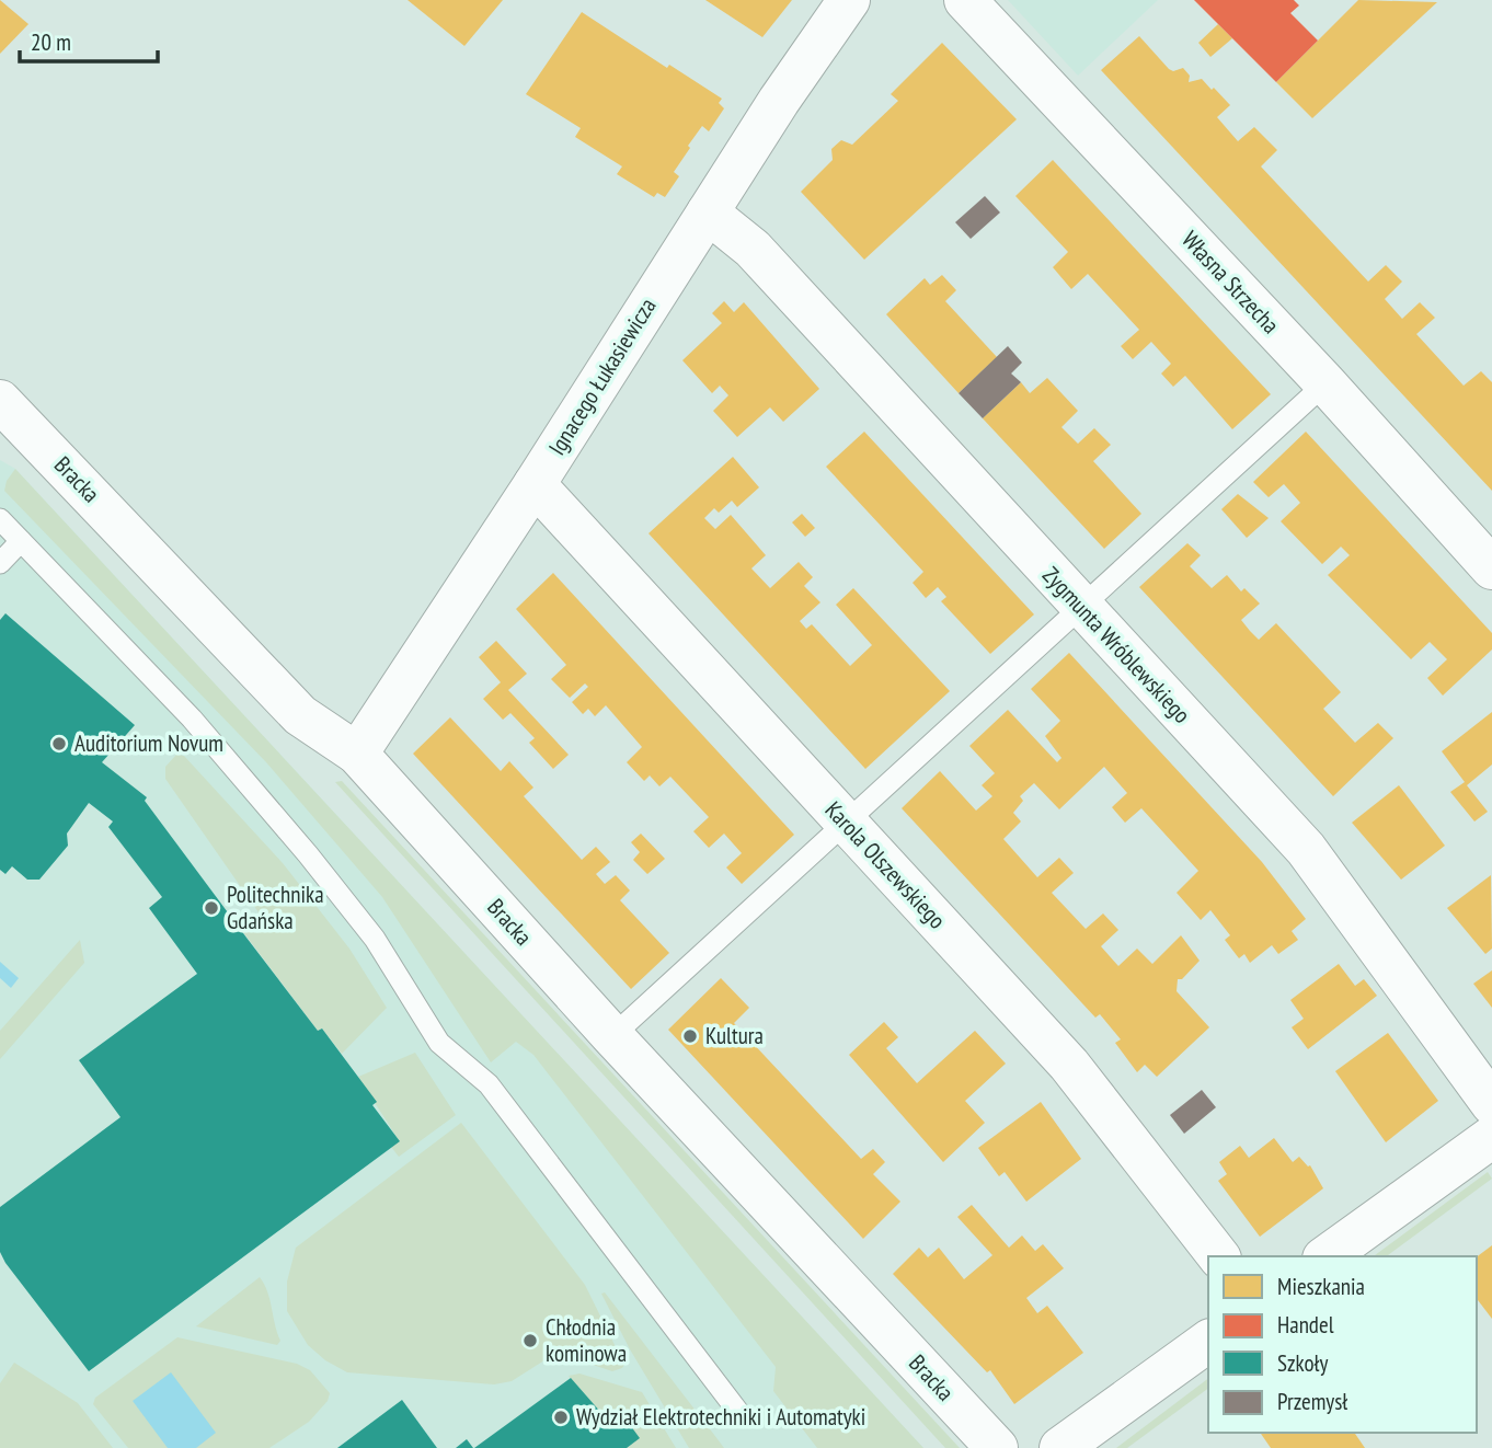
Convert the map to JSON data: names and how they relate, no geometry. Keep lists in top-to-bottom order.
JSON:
{
  "streets": {
    "street": [
      "Własna Strzecha",
      "Ignacego Łukasiewicza",
      "Bracka",
      "Zygmunta Wróblewskiego",
      "Karola Olszewskiego"
    ]
  },
  "crossings": [
    ["Ignacego Łukasiewicza", "Bracka"],
    ["Ignacego Łukasiewicza", "Zygmunta Wróblewskiego"],
    ["Ignacego Łukasiewicza", "Karola Olszewskiego"]
  ],
  "places": [
    "Auditorium Novum",
    "Politechnika Gdańska",
    "Kultura",
    "Chłodnia kominowa",
    "Wydział Elektrotechniki i Automatyki"
  ],
  "legend": [
    "Mieszkania",
    "Handel",
    "Szkoły",
    "Przemysł"
  ],
  "scale_bar": "20 m"
}
